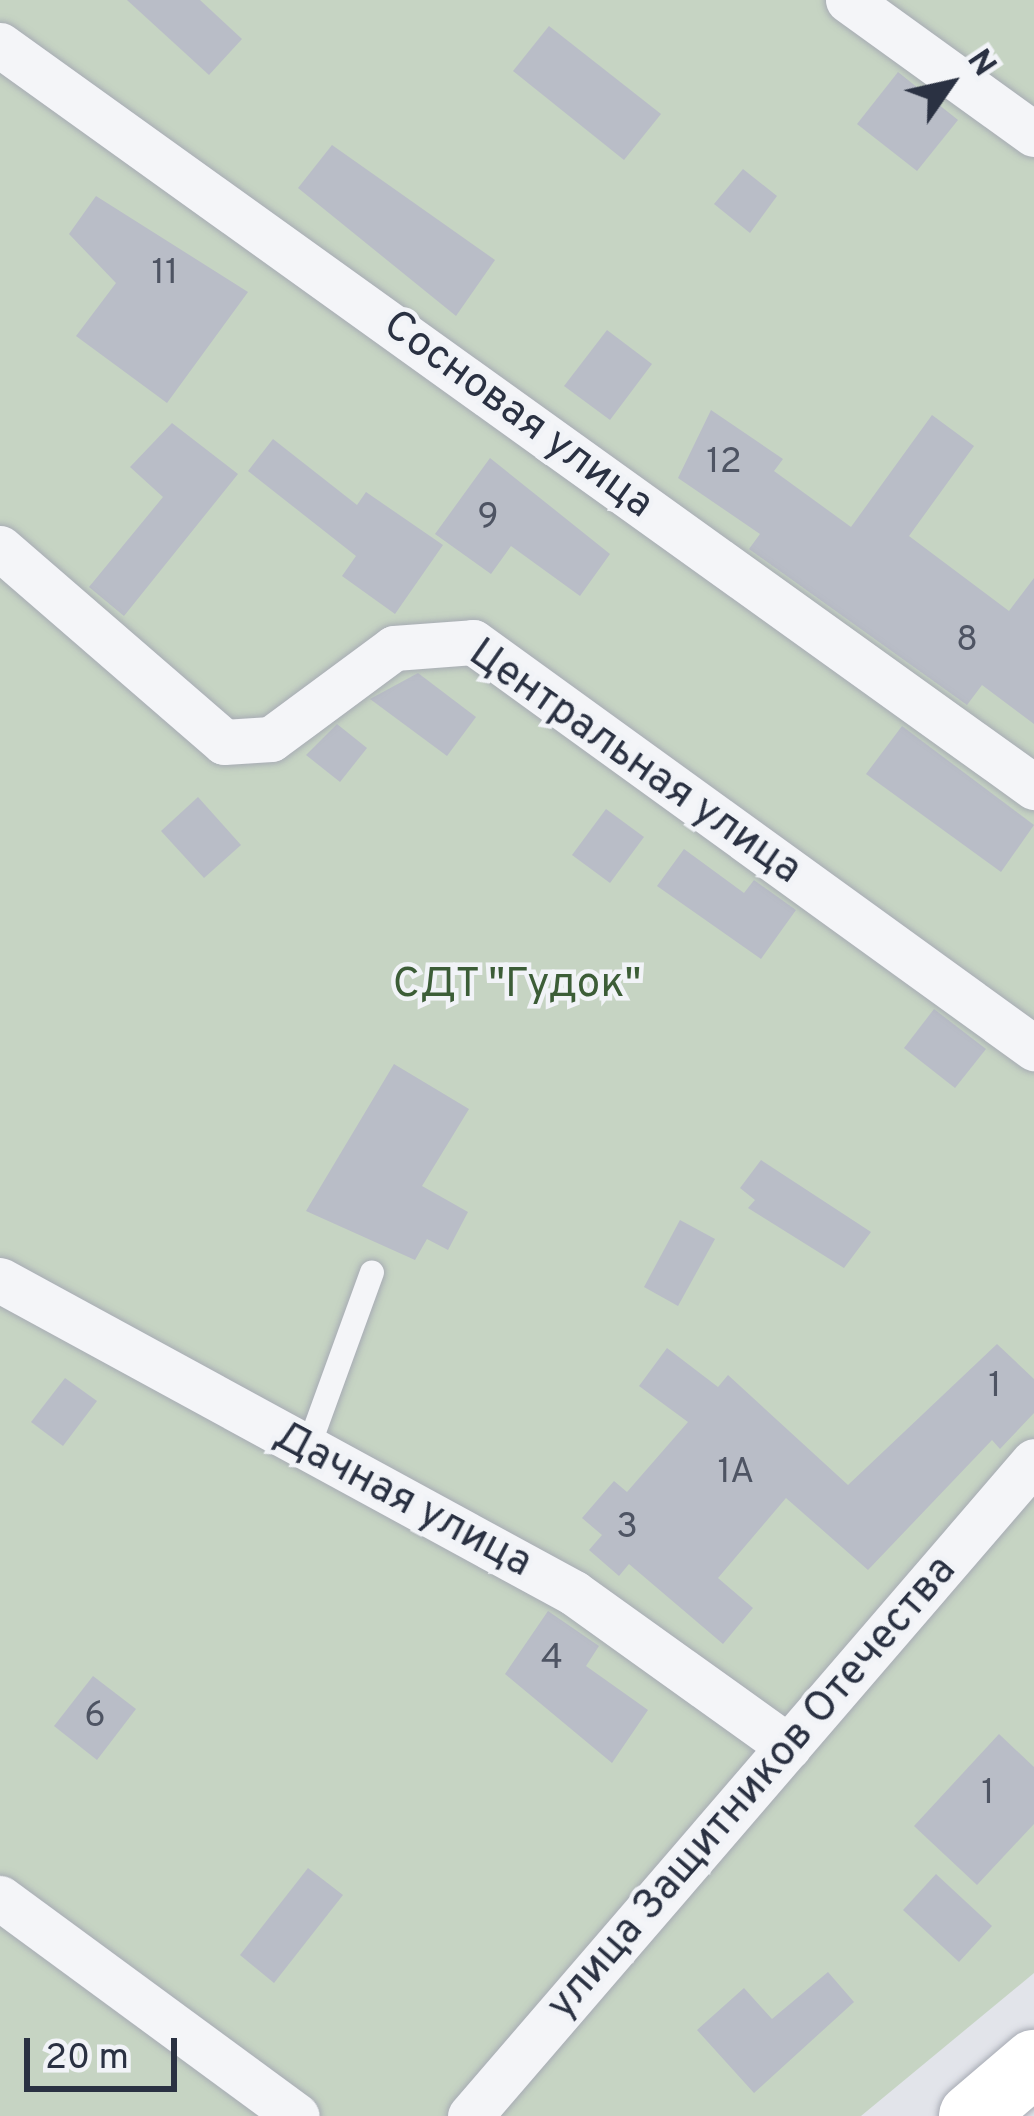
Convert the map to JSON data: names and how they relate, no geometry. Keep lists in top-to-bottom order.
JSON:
{
  "streets": {
    "street": [
      "Сосновая улица",
      "Центральная улица",
      "Дачная улица",
      "улица Защитников Отечества"
    ]
  },
  "crossings": [
    ["Дачная улица", "улица Защитников Отечества"]
  ],
  "parks": ["СДТ \"Гудок\""],
  "house_numbers": [
    "11",
    "12",
    "9",
    "8",
    "1",
    "1А",
    "3",
    "4",
    "6",
    "1"
  ],
  "scale_bar": "20 m",
  "north": "top right"
}
